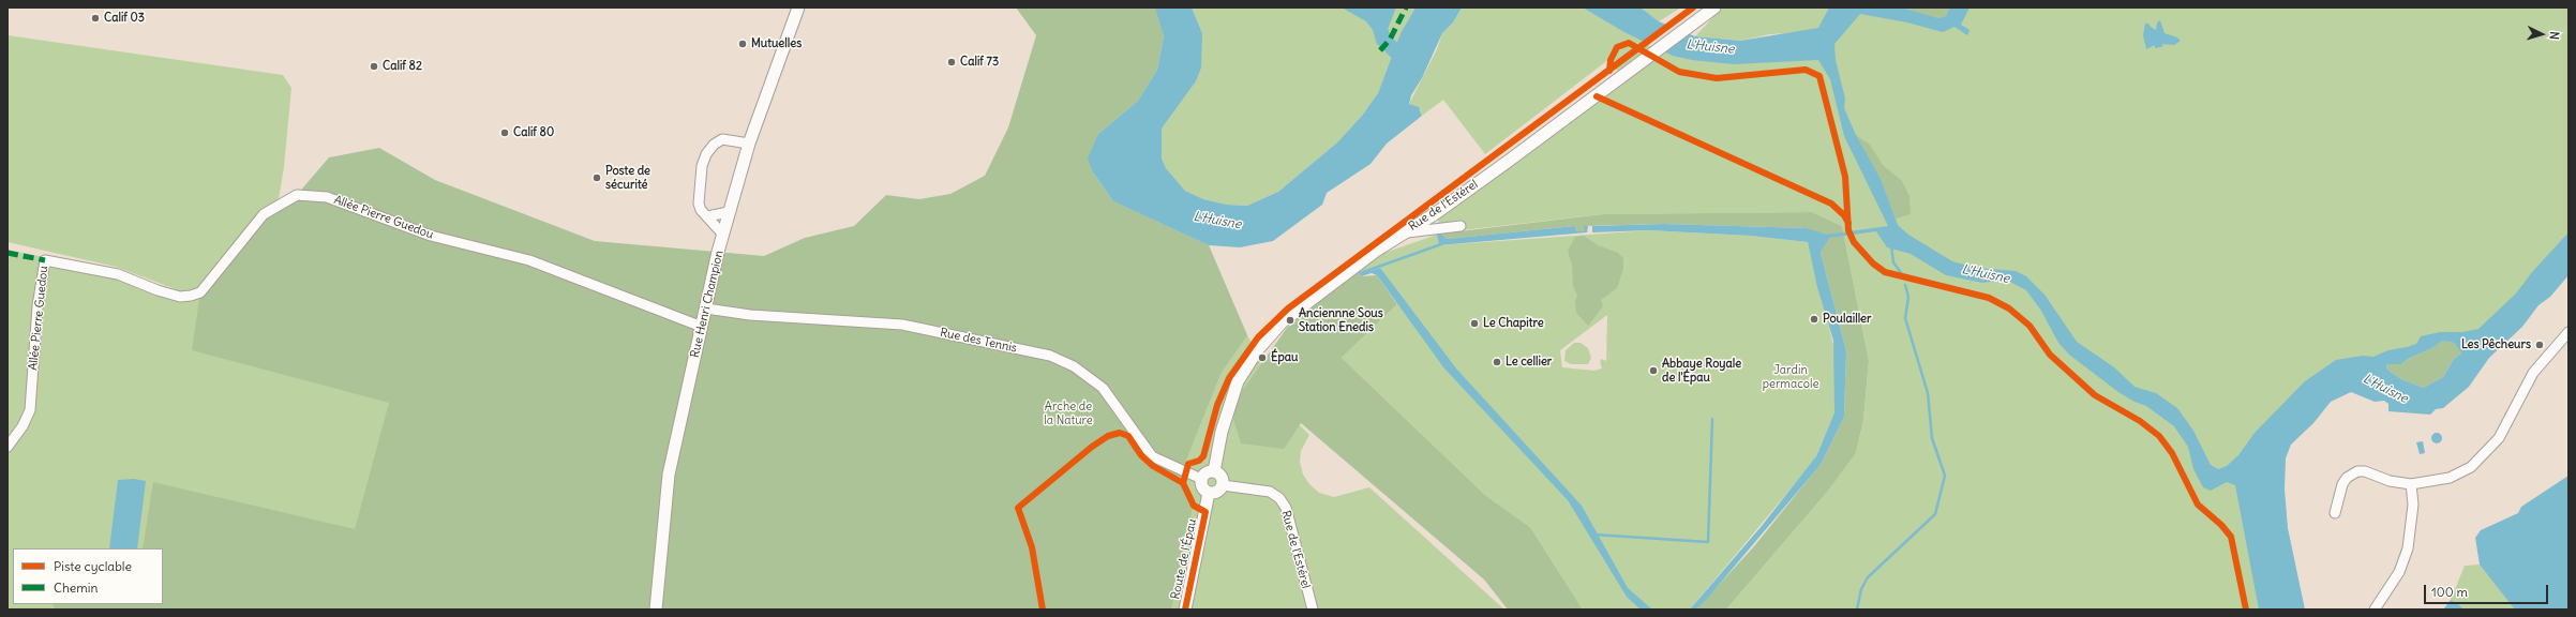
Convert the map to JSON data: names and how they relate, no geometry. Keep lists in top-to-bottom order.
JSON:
{
  "streets": {
    "street": [
      "Rue de l'Estérel",
      "Allée Pierre Guedou",
      "Rue Henri Champion",
      "Rue des Tennis",
      "Route de l'Épau"
    ]
  },
  "crossings": [
    ["Rue de l'Estérel", "Rue des Tennis"],
    ["Rue de l'Estérel", "Route de l'Épau"],
    ["Allée Pierre Guedou", "Rue Henri Champion"],
    ["Rue Henri Champion", "Rue des Tennis"],
    ["Rue des Tennis", "Route de l'Épau"]
  ],
  "water": ["L'Huisne"],
  "parks": ["Jardin permacole", "Arche de la Nature"],
  "places": [
    "Calif 03",
    "Mutuelles",
    "Calif 73",
    "Calif 82",
    "Calif 80",
    "Poste de sécurité",
    "Poulailler",
    "Anciennne Sous Station Enedis",
    "Le Chapitre",
    "Les Pêcheurs",
    "Épau",
    "Le cellier",
    "Abbaye Royale de l'Épau"
  ],
  "legend": ["Piste cyclable", "Chemin"],
  "scale_bar": "100 m",
  "north": "right"
}
